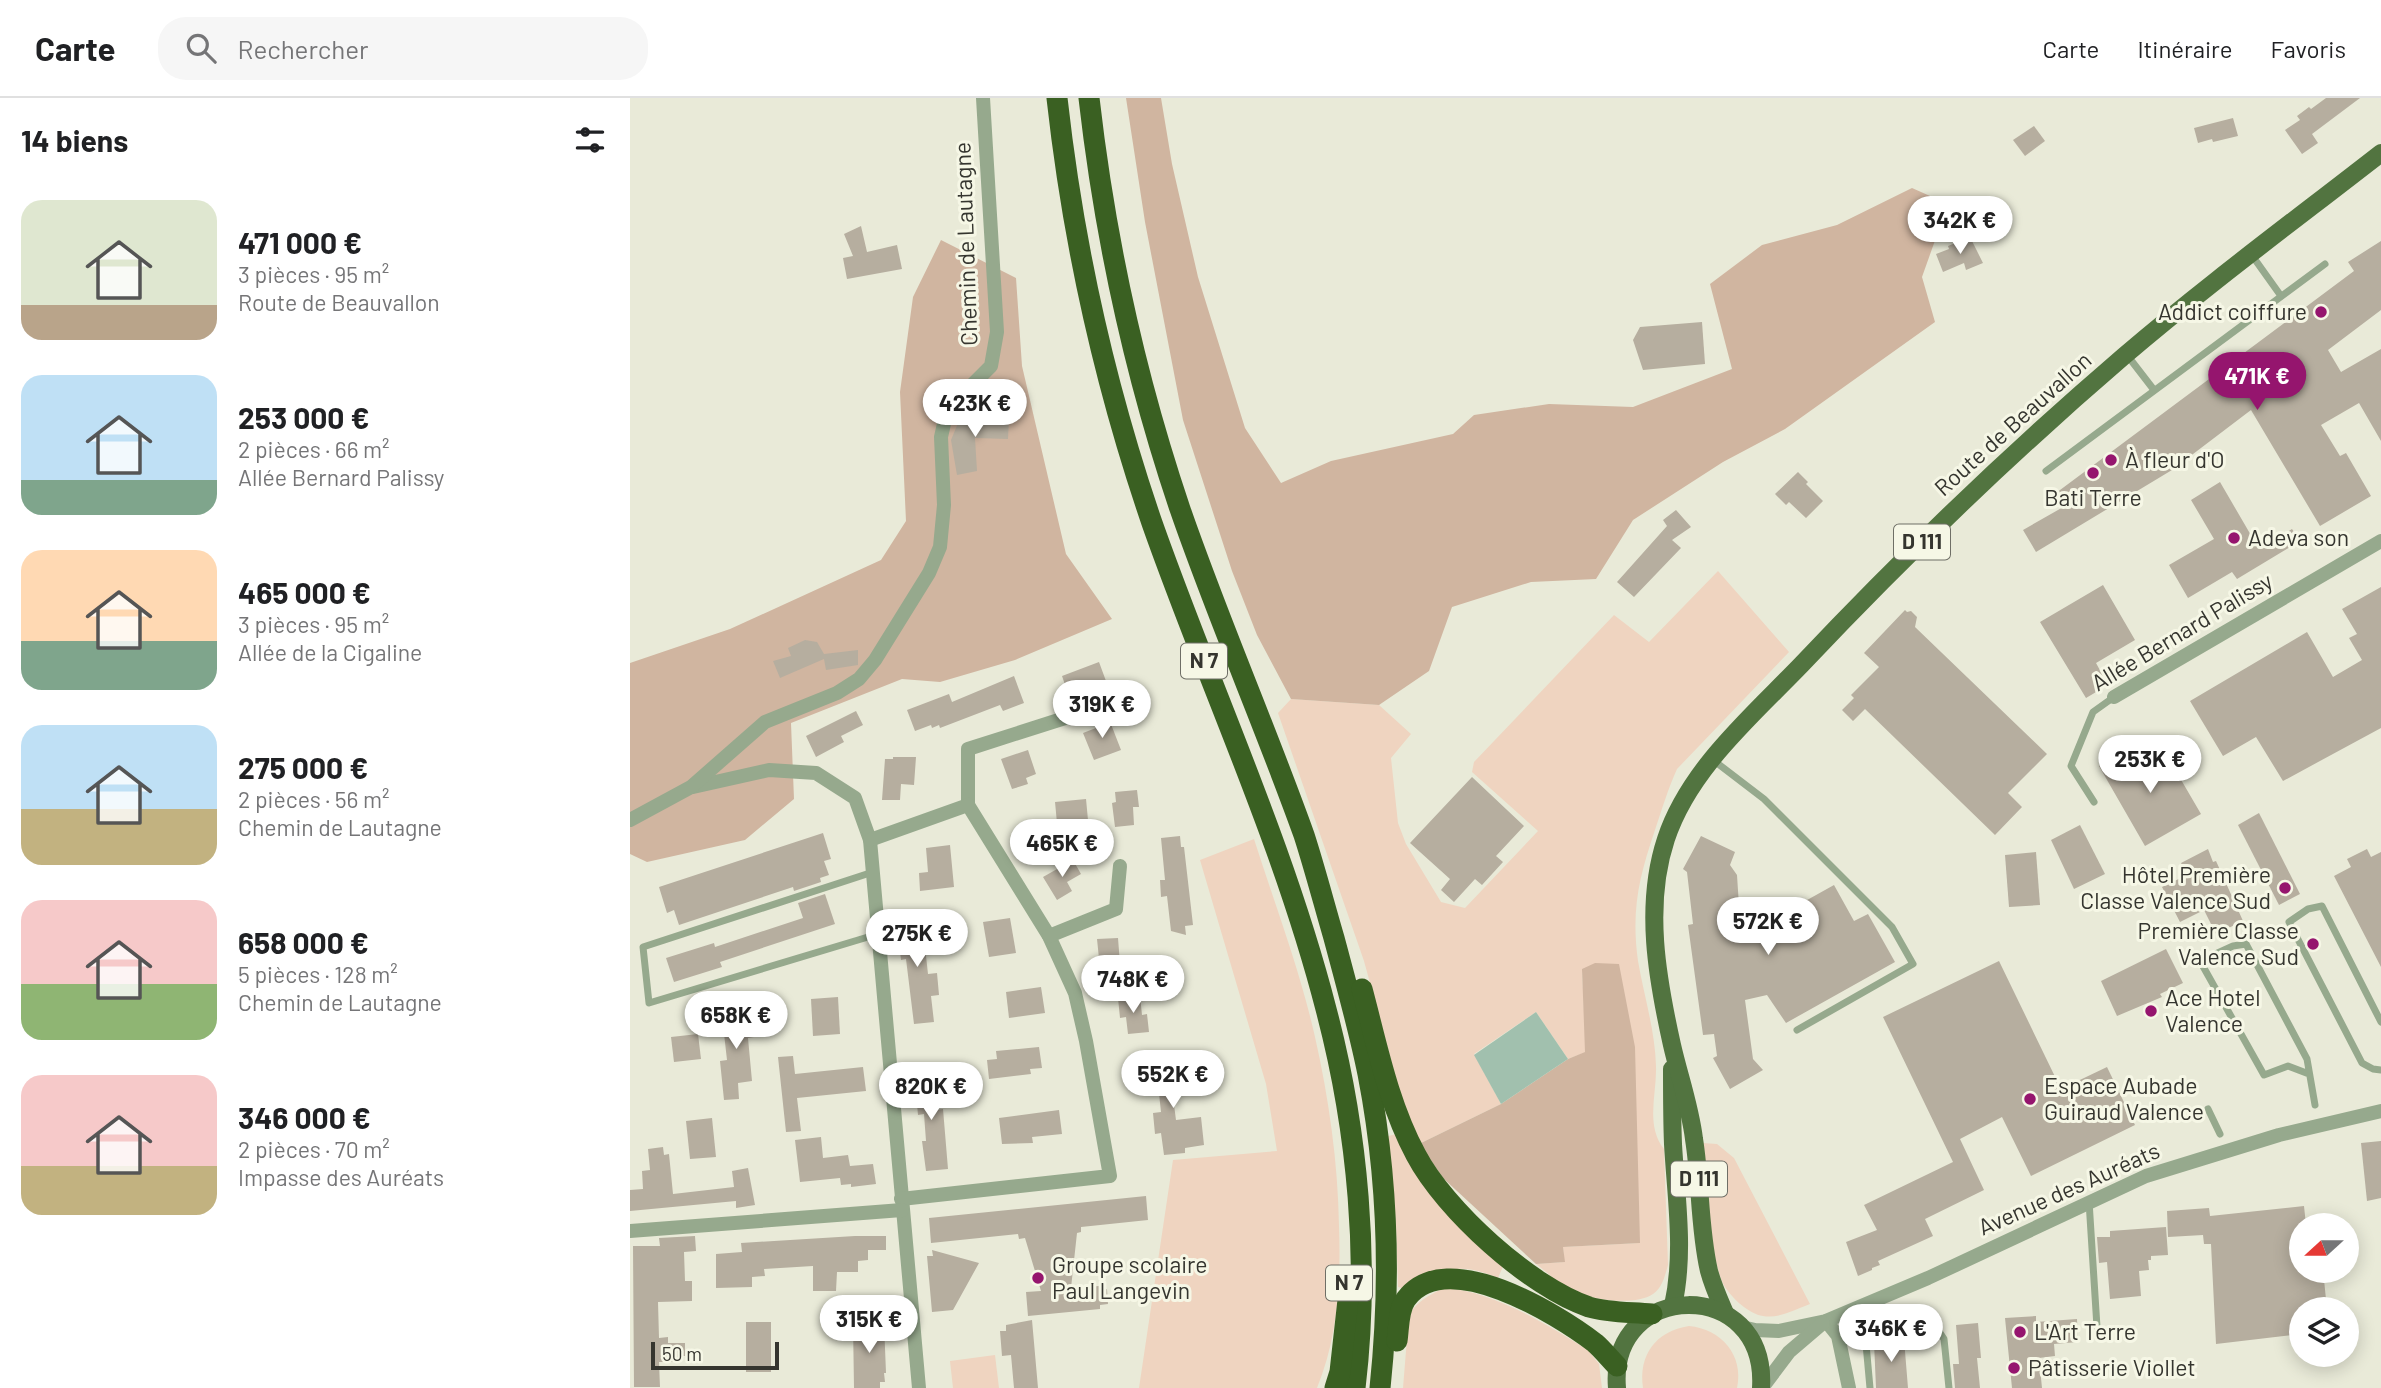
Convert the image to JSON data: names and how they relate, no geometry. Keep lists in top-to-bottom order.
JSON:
{
  "streets": {
    "highway": ["N 7"],
    "main road": ["Route de Beauvallon", "D 111"],
    "street": ["Chemin de Lautagne", "Allée Bernard Palissy", "Avenue des Auréats"]
  },
  "crossings": [
    ["Route de Beauvallon", "D 111"]
  ],
  "places": [
    "Addict coiffure",
    "À fleur d'O",
    "Bati Terre",
    "Adeva son",
    "Hôtel Première Classe Valence Sud",
    "Première Classe Valence Sud",
    "Ace Hotel Valence",
    "Espace Aubade Guiraud Valence",
    "Groupe scolaire Paul Langevin",
    "L'Art Terre",
    "Pâtisserie Viollet"
  ],
  "scale_bar": "50 m",
  "north": "left",
  "page": {
    "header": "Carte",
    "search": "Rechercher",
    "nav": ["Carte", "Itinéraire", "Favoris"],
    "heading": "14 biens",
    "list": [
      {
        "name": "471 000 €",
        "note": "3 pièces · 95 m² · Route de Beauvallon"
      },
      {
        "name": "253 000 €",
        "note": "2 pièces · 66 m² · Allée Bernard Palissy"
      },
      {
        "name": "465 000 €",
        "note": "3 pièces · 95 m² · Allée de la Cigaline"
      },
      {
        "name": "275 000 €",
        "note": "2 pièces · 56 m² · Chemin de Lautagne"
      },
      {
        "name": "658 000 €",
        "note": "5 pièces · 128 m² · Chemin de Lautagne"
      },
      {
        "name": "346 000 €",
        "note": "2 pièces · 70 m² · Impasse des Auréats"
      }
    ],
    "price": [
      "342K €",
      "471K €",
      "423K €",
      "319K €",
      "253K €",
      "465K €",
      "572K €",
      "275K €",
      "748K €",
      "658K €",
      "552K €",
      "820K €",
      "315K €",
      "346K €"
    ],
    "scale": "50 m"
  }
}
